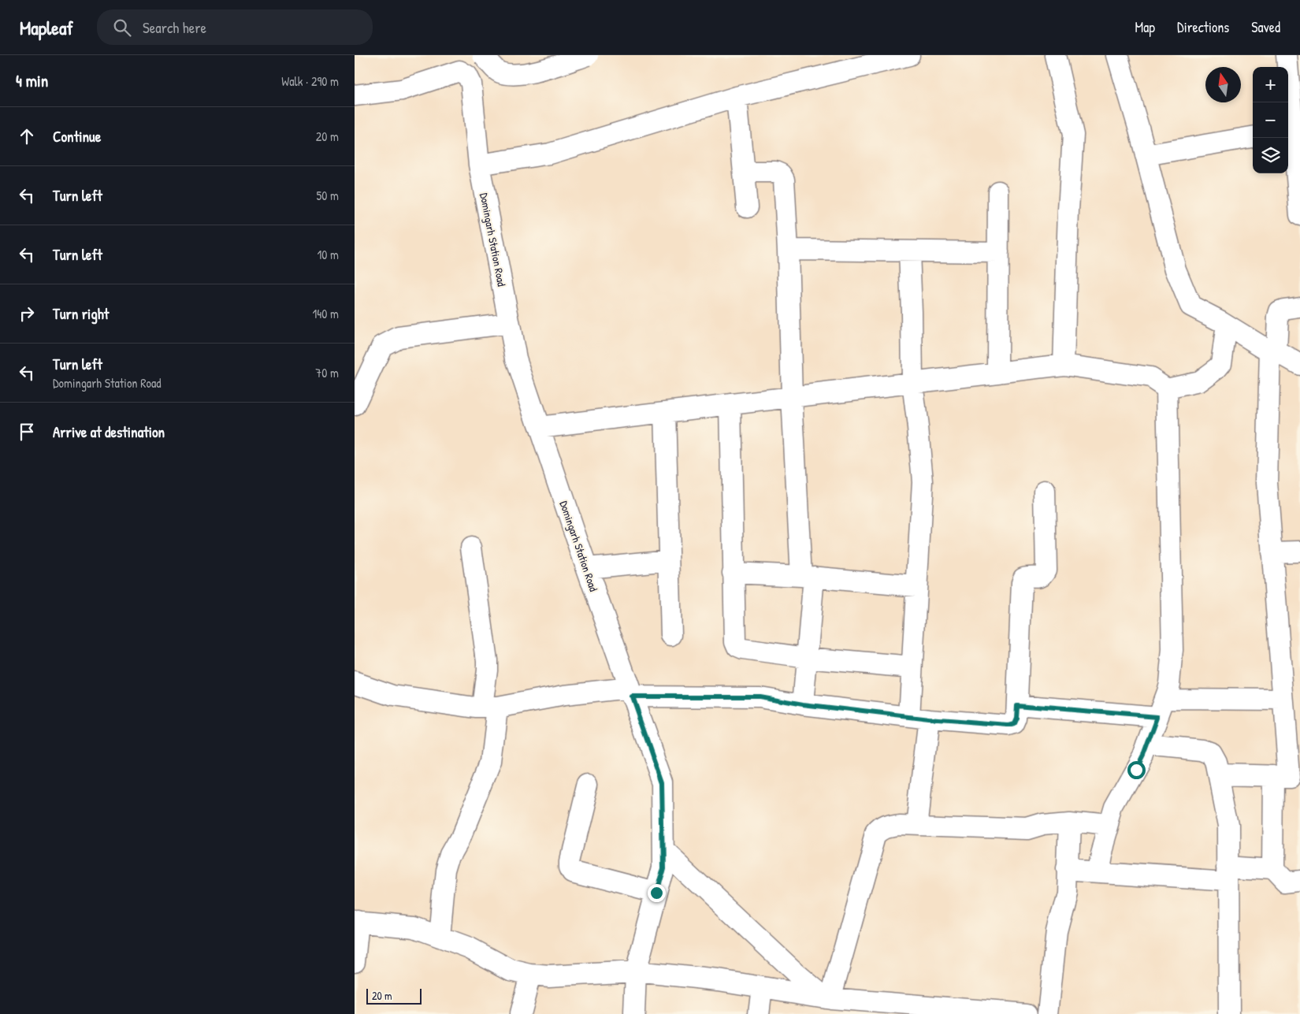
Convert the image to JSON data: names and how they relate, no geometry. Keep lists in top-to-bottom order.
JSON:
{
  "streets": {
    "street": ["Domingarh Station Road"]
  },
  "scale_bar": "20 m",
  "north": "top",
  "page": {
    "header": "Mapleaf",
    "search": "Search here",
    "nav": ["Map", "Directions", "Saved"],
    "heading": ["4 min", "Walk · 290 m"],
    "map_buttons": ["+", "−"],
    "list": [
      ["Continue", "20 m"],
      ["Turn left", "50 m"],
      ["Turn left", "10 m"],
      ["Turn right", "140 m"],
      ["Turn left", "Domingarh Station Road", "70 m"],
      "Arrive at destination"
    ],
    "scale": "20 m"
  }
}
